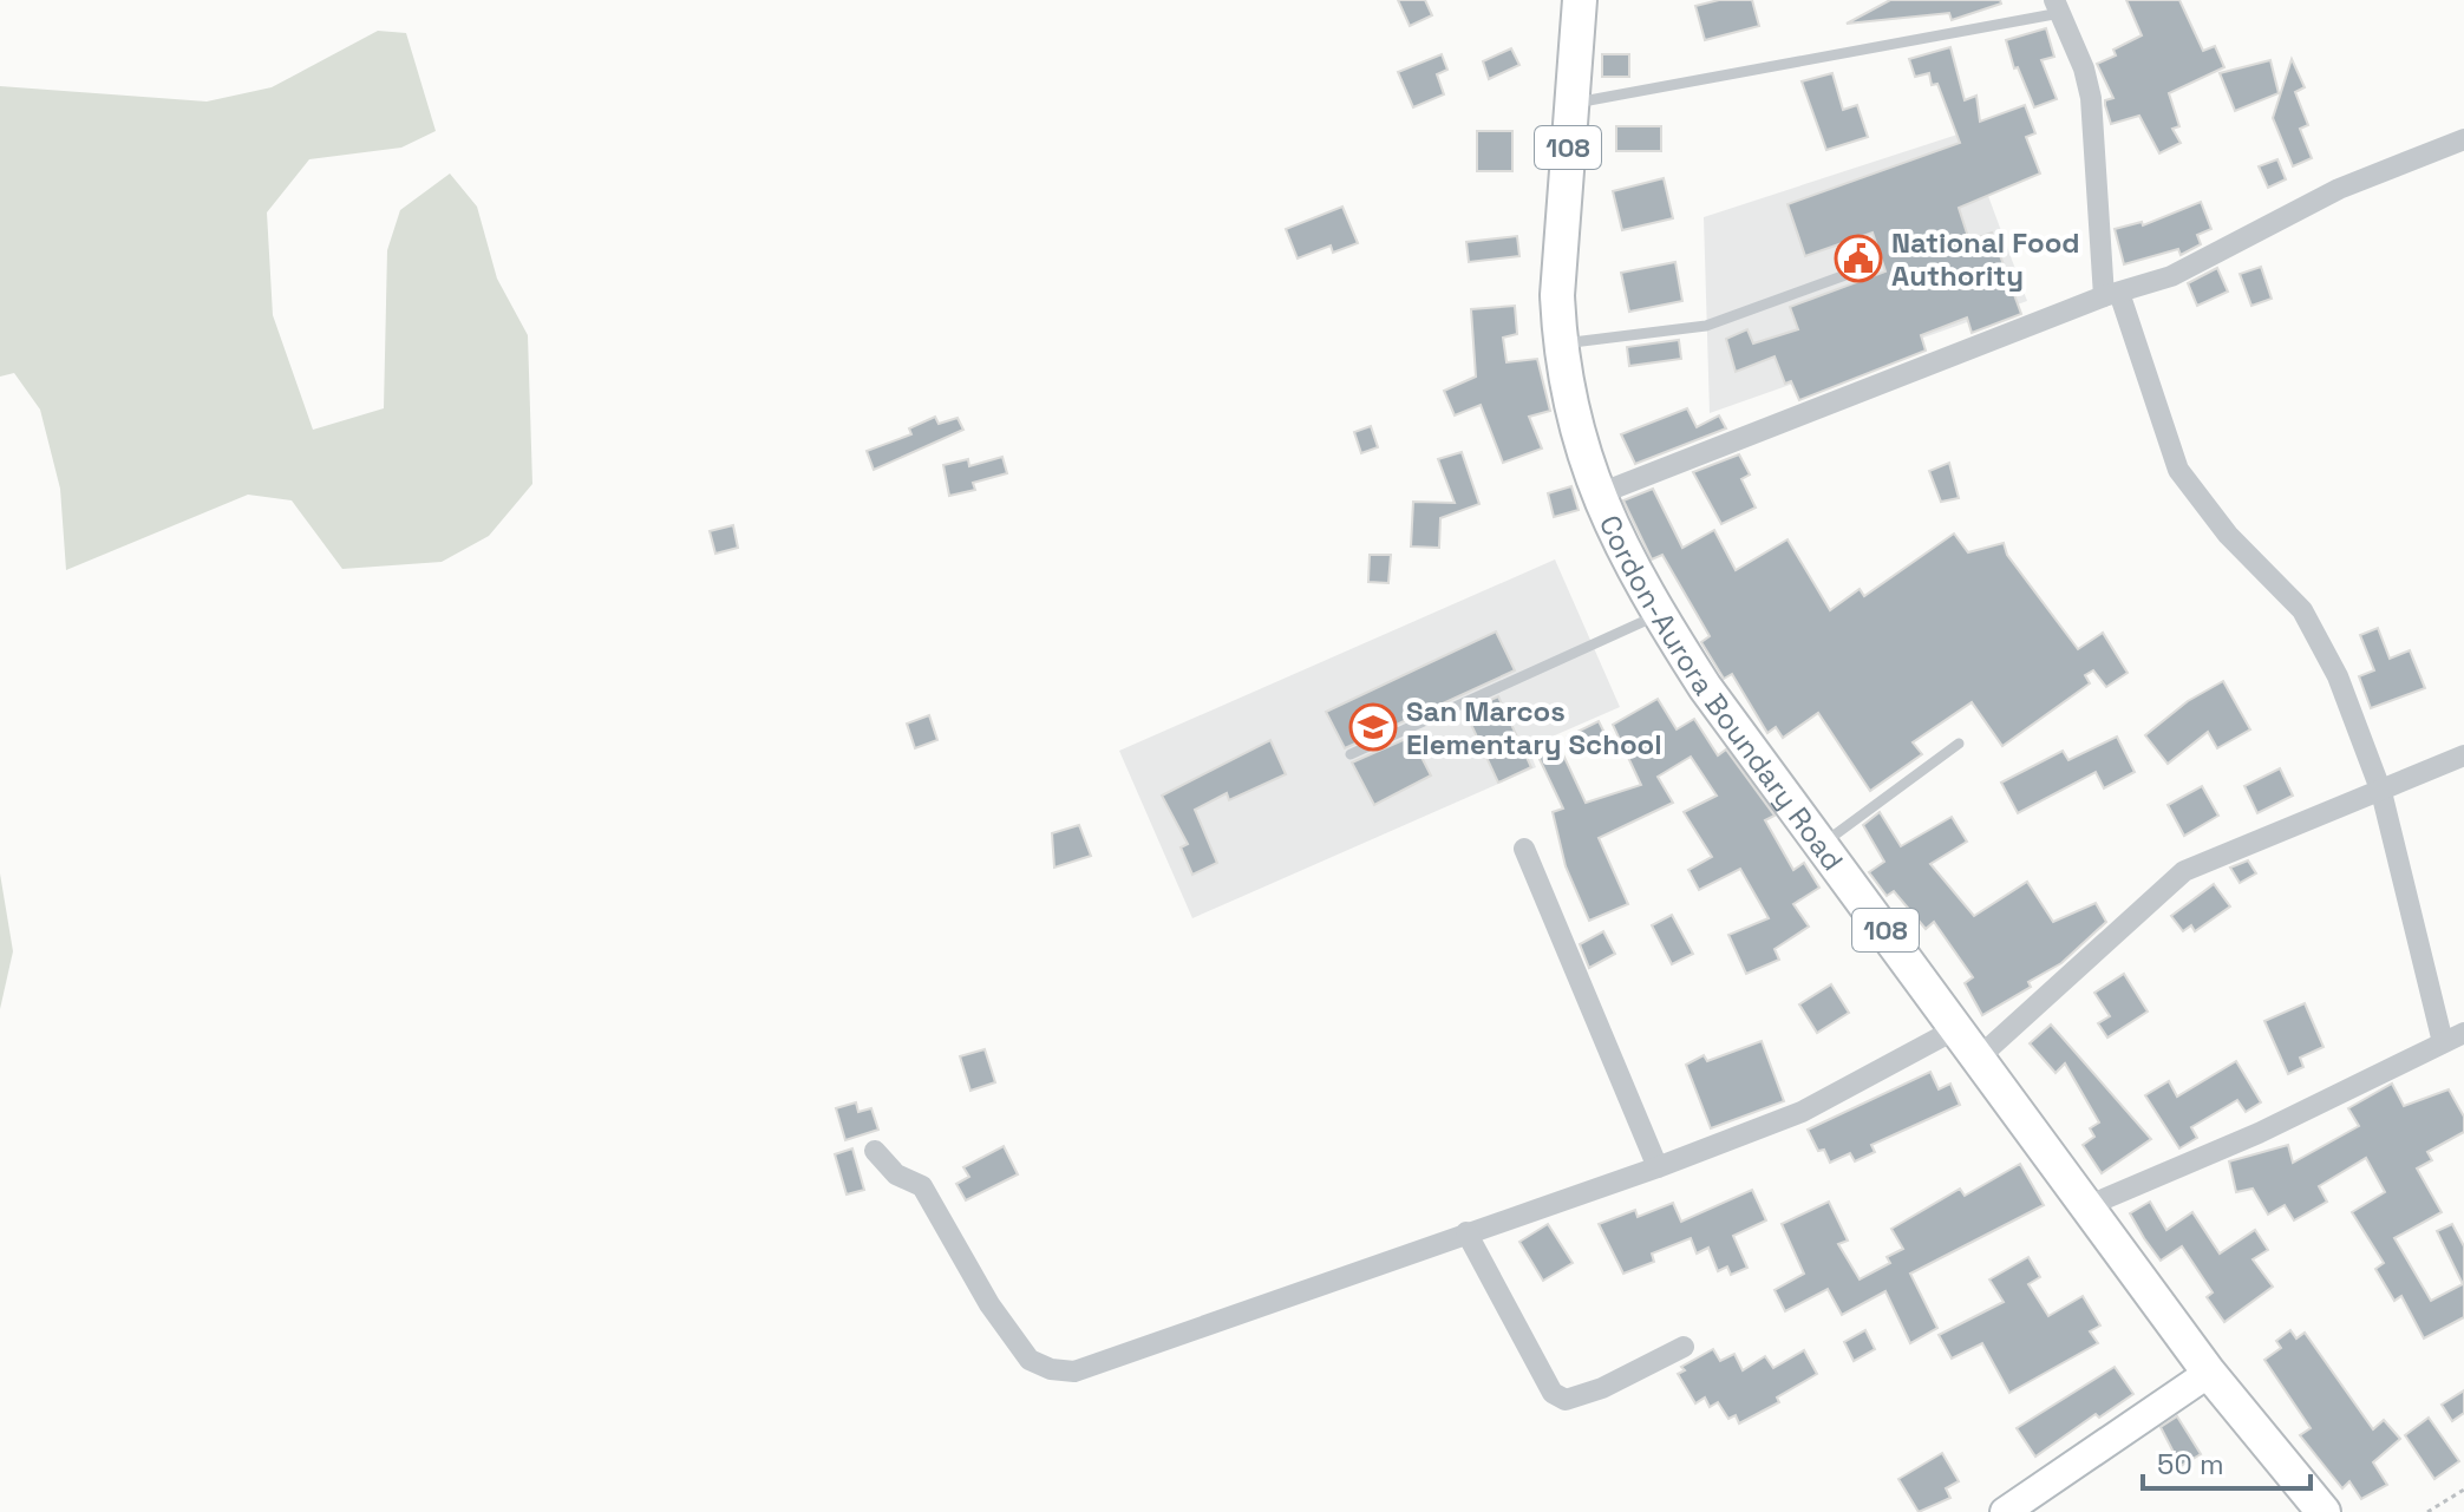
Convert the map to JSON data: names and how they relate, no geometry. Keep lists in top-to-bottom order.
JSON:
{
  "streets": {
    "main road": ["108", "Cordon-Aurora Boundary Road"]
  },
  "places": {
    "public building": ["National Food Authority"],
    "school or university": ["San Marcos Elementary School"]
  },
  "scale_bar": "50 m"
}
